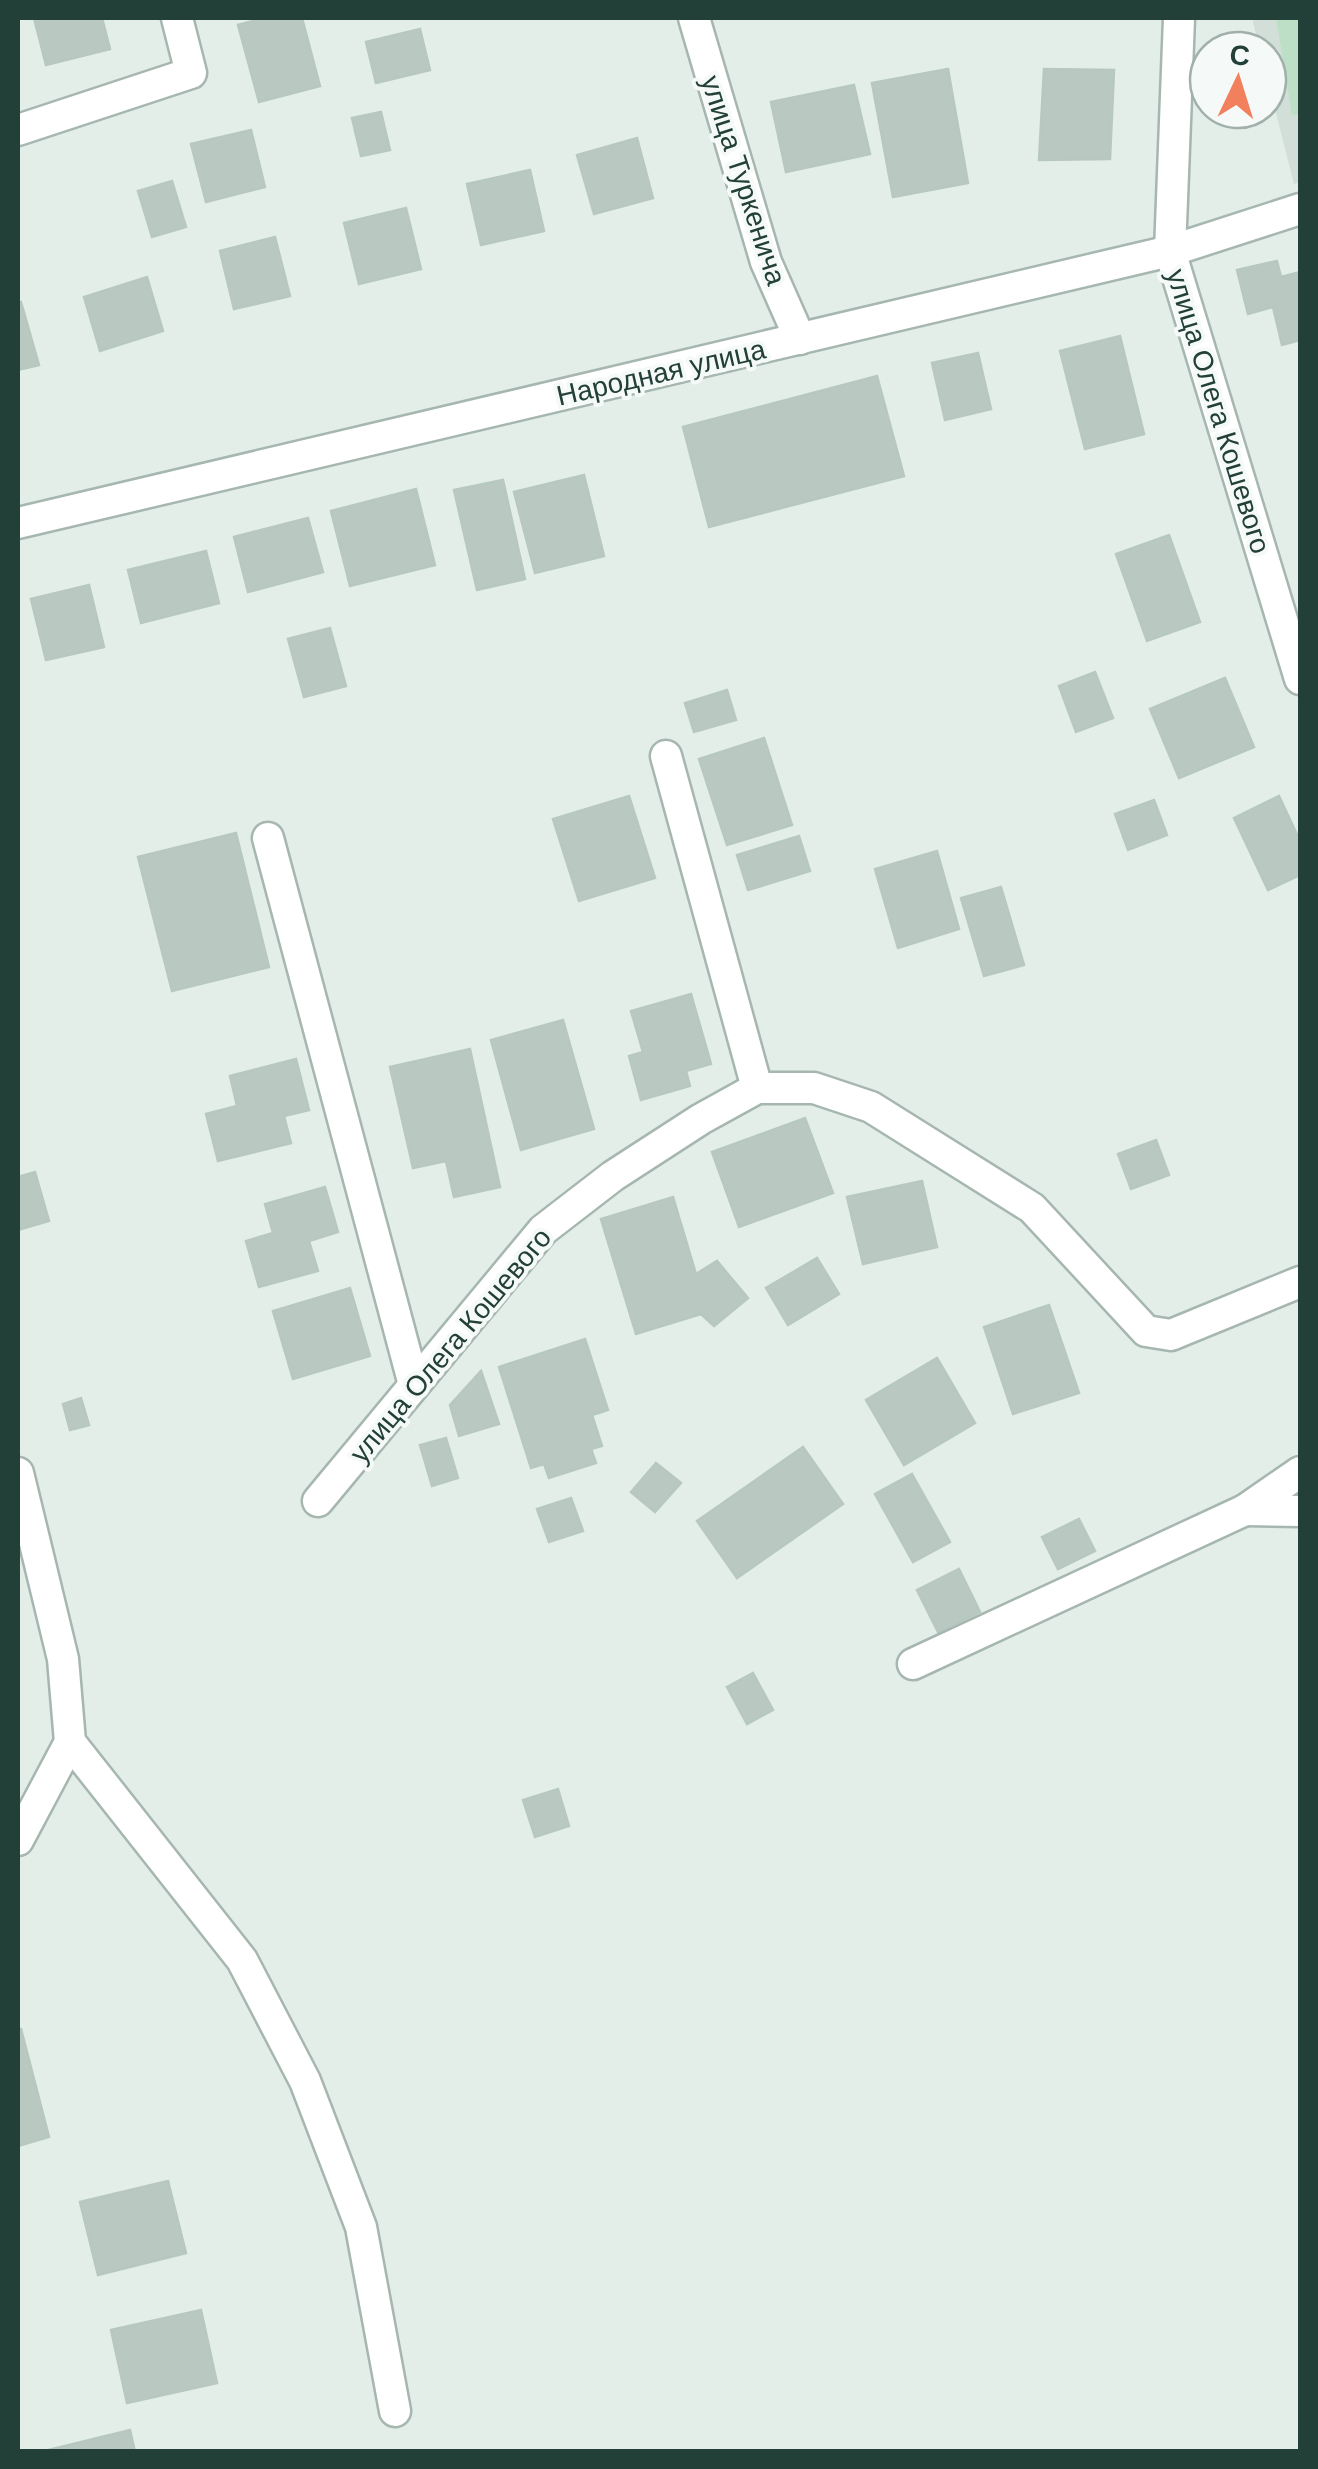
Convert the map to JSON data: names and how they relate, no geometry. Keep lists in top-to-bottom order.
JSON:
{
  "streets": {
    "street": ["улица Туркенича", "Народная улица", "улица Олега Кошевого"]
  },
  "crossings": [
    ["улица Туркенича", "Народная улица"],
    ["Народная улица", "улица Олега Кошевого"]
  ],
  "north": "top"
}
